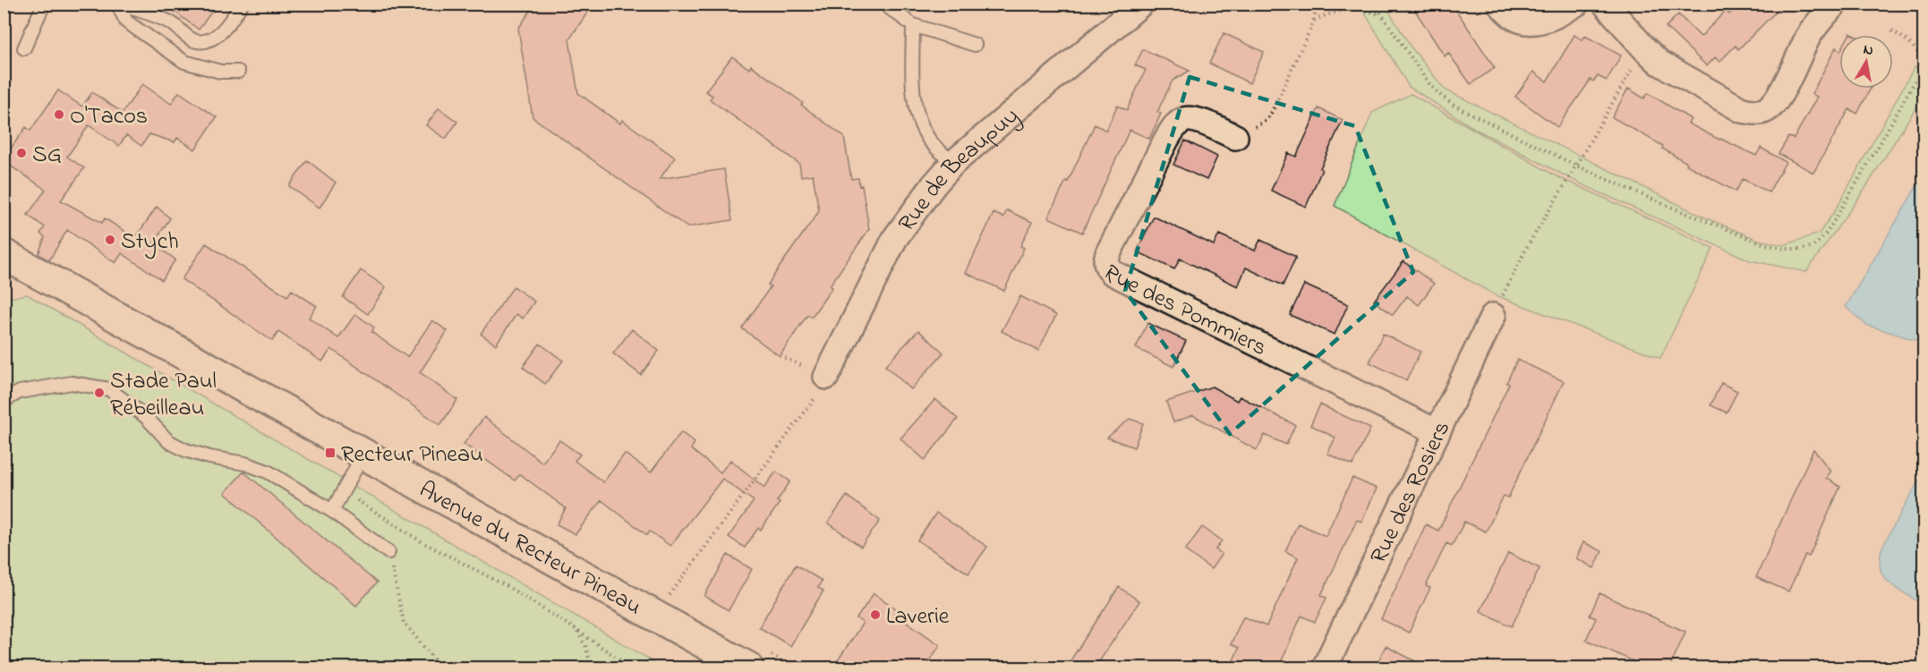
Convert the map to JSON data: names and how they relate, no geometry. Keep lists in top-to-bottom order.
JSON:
{
  "streets": {
    "main road": ["Avenue du Recteur Pineau"],
    "street": ["Rue de Beaupuy", "Rue des Pommiers", "Rue des Rosiers"]
  },
  "crossings": [
    ["Rue des Pommiers", "Rue des Rosiers"]
  ],
  "places": {
    "other": [
      "O'Tacos",
      "SG",
      "Stych",
      "Stade Paul Rébeilleau",
      "Laverie"
    ],
    "transit": ["Recteur Pineau"]
  },
  "north": "top"
}
